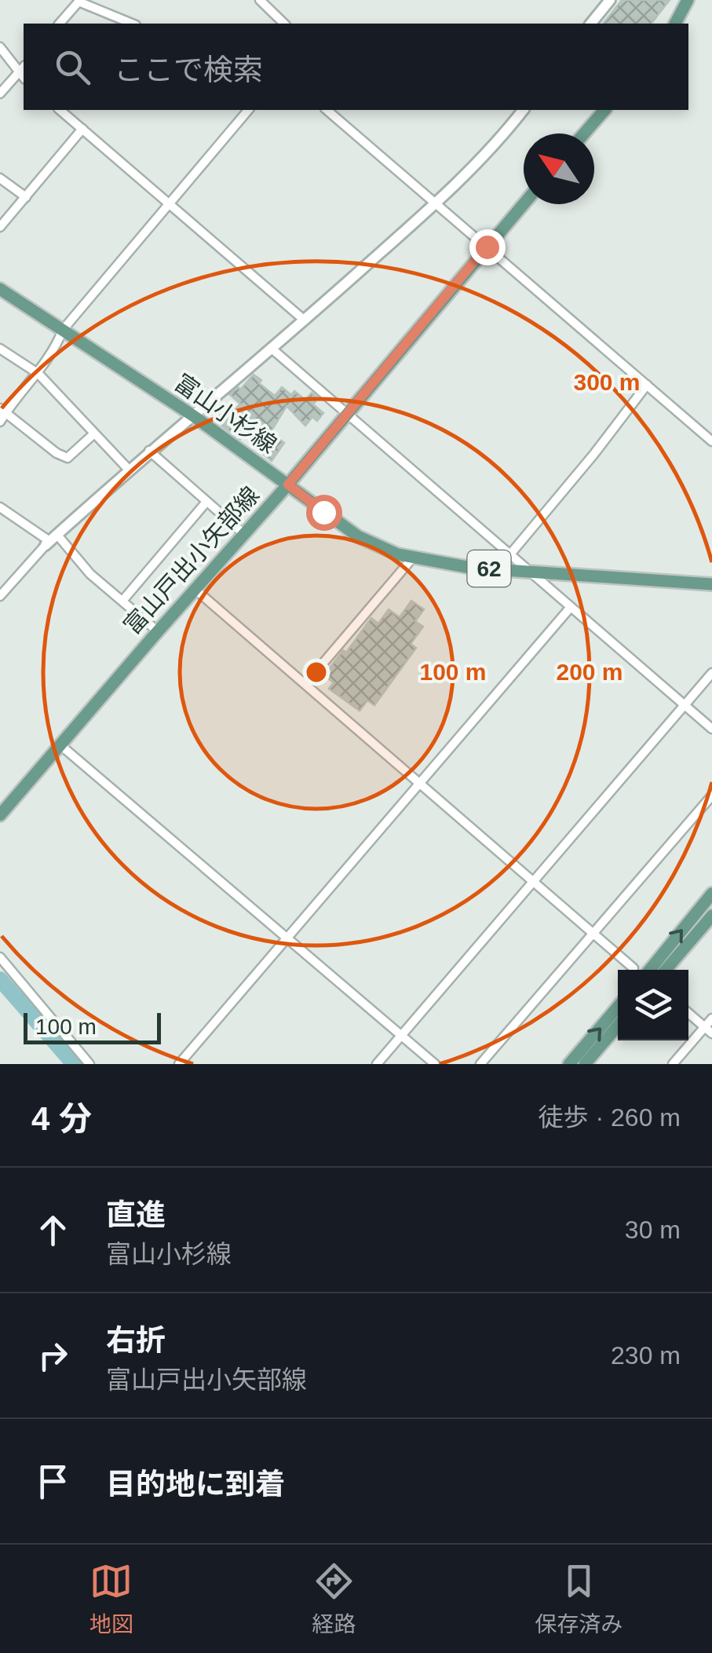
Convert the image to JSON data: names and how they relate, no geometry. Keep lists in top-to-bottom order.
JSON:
{
  "streets": {
    "main road": ["富山小杉線", "富山戸出小矢部線", "62"]
  },
  "crossings": [
    ["富山小杉線", "富山戸出小矢部線"]
  ],
  "scale_bar": "100 m",
  "north": "top left",
  "page": {
    "search": "ここで検索",
    "scale": "100 m",
    "heading": ["4 分", "徒歩 · 260 m"],
    "list": [
      ["直進", "富山小杉線", "30 m"],
      ["右折", "富山戸出小矢部線", "230 m"],
      "目的地に到着"
    ],
    "nav": ["地図", "経路", "保存済み"]
  },
  "rings": ["300 m", "100 m", "200 m"]
}
